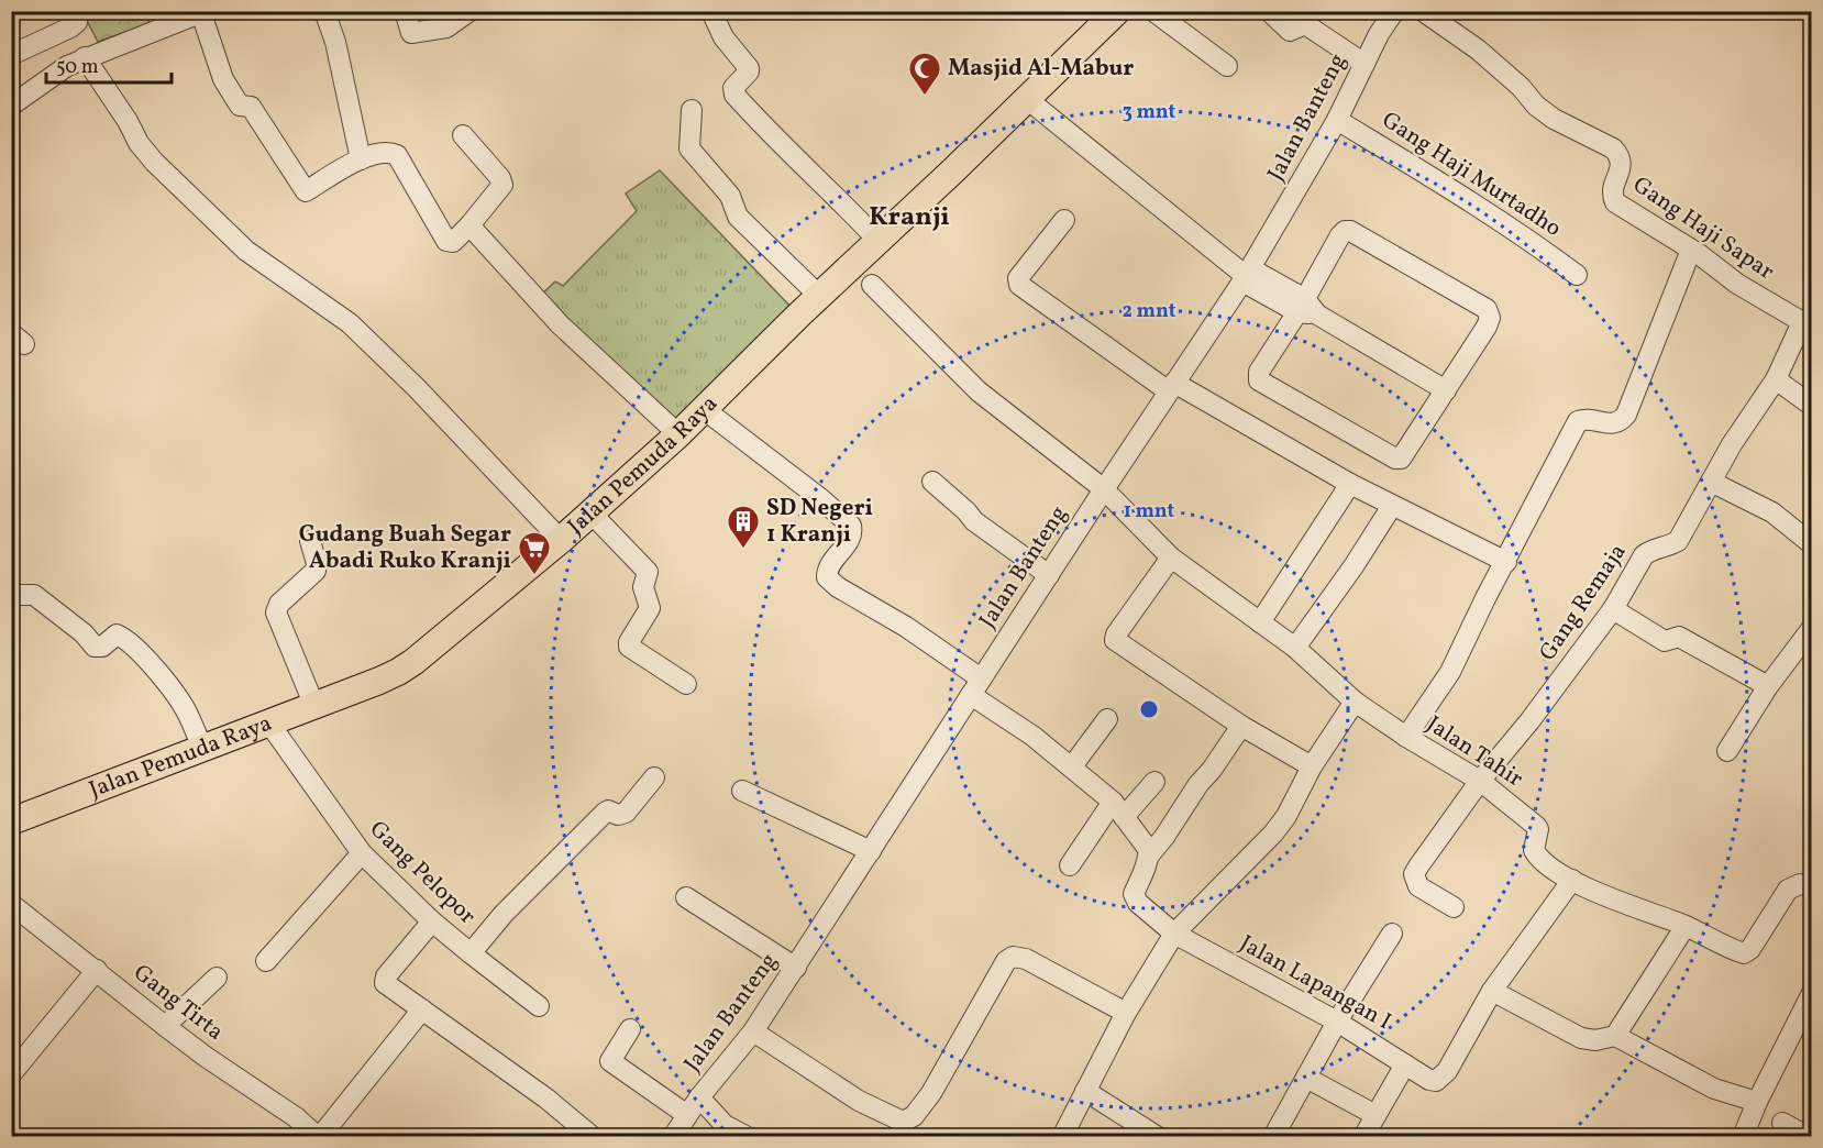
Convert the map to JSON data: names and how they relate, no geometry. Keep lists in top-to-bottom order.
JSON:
{
  "streets": {
    "main road": ["Jalan Pemuda Raya"],
    "street": [
      "Jalan Banteng",
      "Gang Haji Murtadho",
      "Gang Haji Sapar",
      "Gang Remaja",
      "Jalan Tahir",
      "Gang Pelopor",
      "Jalan Lapangan I",
      "Gang Tirta"
    ]
  },
  "crossings": [
    ["Jalan Banteng", "Gang Haji Murtadho"],
    ["Jalan Banteng", "Jalan Tahir"],
    ["Gang Haji Sapar", "Gang Remaja"],
    ["Jalan Pemuda Raya", "Gang Pelopor"],
    ["Gang Remaja", "Jalan Tahir"]
  ],
  "districts": ["Kranji"],
  "places": {
    "mosque": ["Masjid Al-Mabur"],
    "building": ["SD Negeri 1 Kranji"],
    "supermarket": ["Gudang Buah Segar Abadi Ruko Kranji"]
  },
  "scale_bar": "50 m",
  "rings": ["3 mnt", "2 mnt", "1 mnt"]
}
